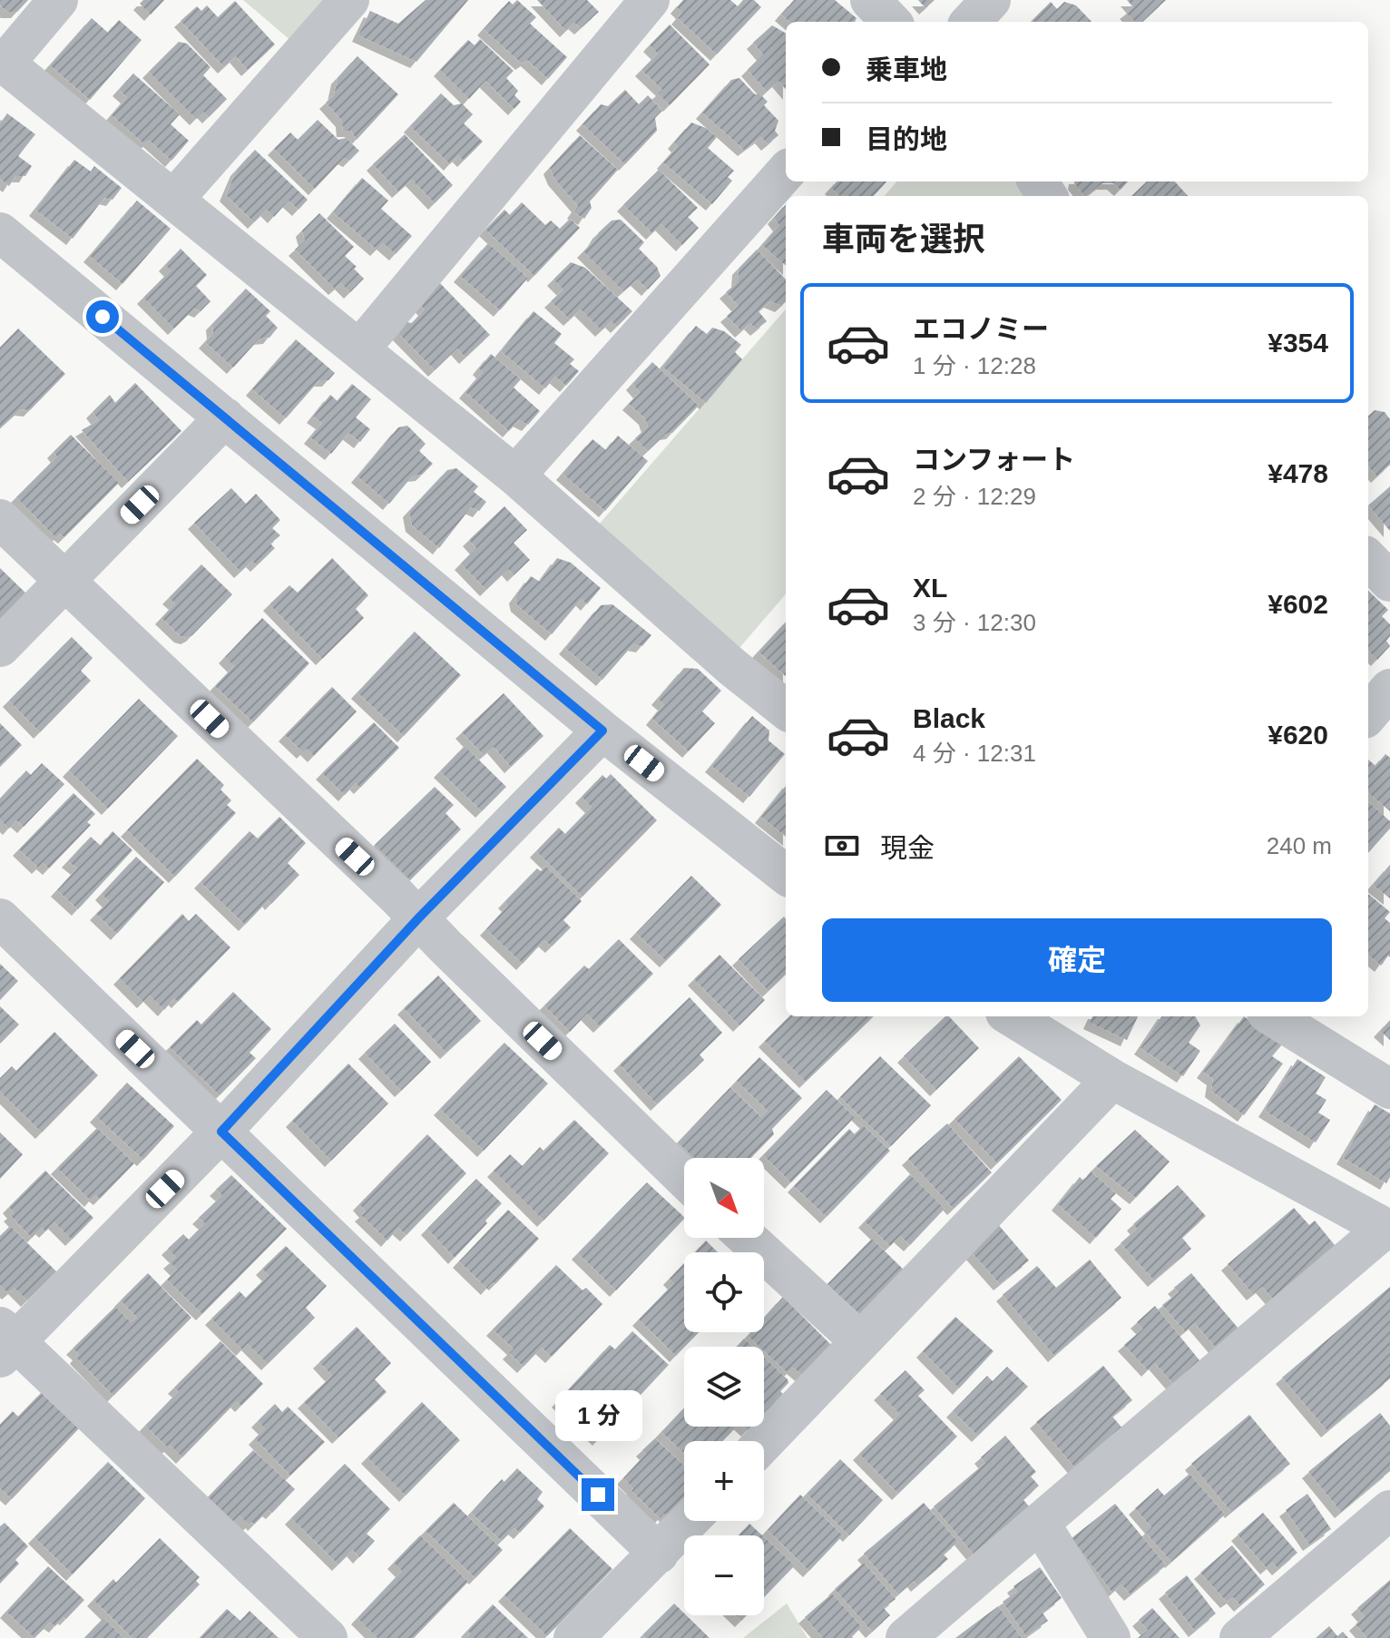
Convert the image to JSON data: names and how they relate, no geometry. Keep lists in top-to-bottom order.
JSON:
{
  "north": "bottom right",
  "page": {
    "banner": ["乗車地", "目的地"],
    "heading": "車両を選択",
    "list": [
      {
        "name": "エコノミー",
        "note": "1 分 · 12:28",
        "value": "¥354"
      },
      {
        "name": "コンフォート",
        "note": "2 分 · 12:29",
        "value": "¥478"
      },
      {
        "name": "XL",
        "note": "3 分 · 12:30",
        "value": "¥602"
      },
      {
        "name": "Black",
        "note": "4 分 · 12:31",
        "value": "¥620"
      }
    ],
    "pay": ["現金", "240 m"],
    "buttons": "確定",
    "map_buttons": ["+", "−"],
    "bubble": "1 分"
  }
}
